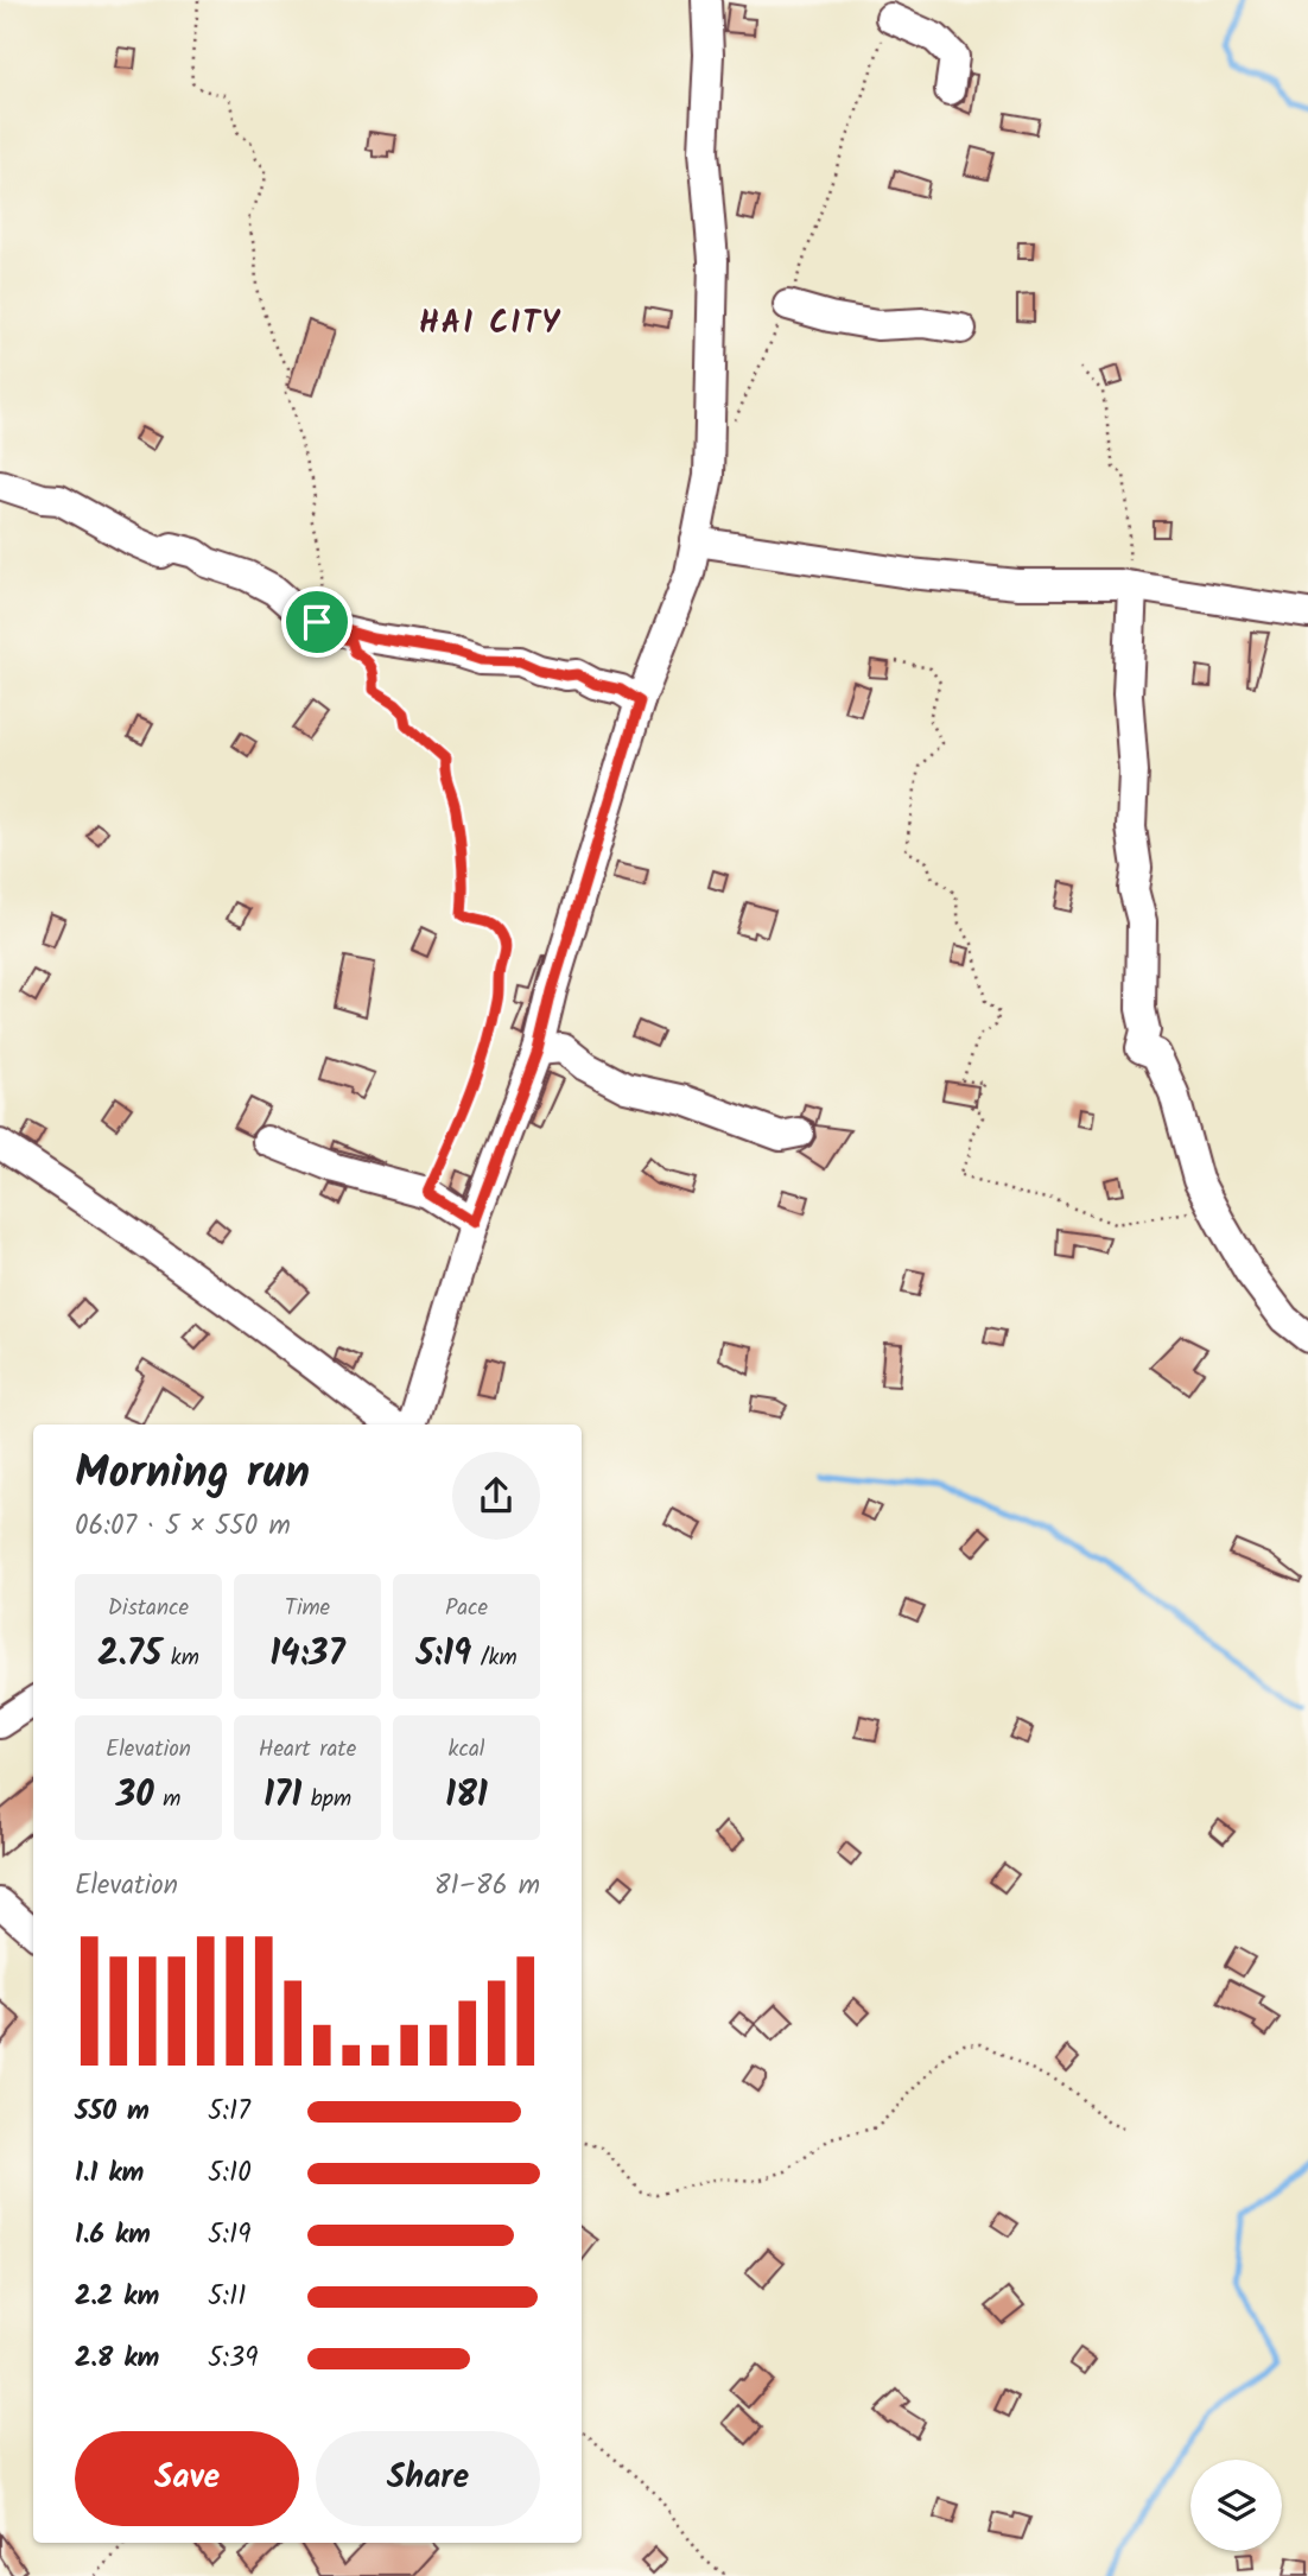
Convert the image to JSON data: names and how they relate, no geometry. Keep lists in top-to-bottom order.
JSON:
{
  "districts": ["HAI CITY"],
  "page": {
    "heading": ["Morning run", "06:07 · 5 × 550 m"],
    "stats": [
      ["Distance", "2.75 km"],
      ["Time", "14:37"],
      ["Pace", "5:19 /km"],
      ["Elevation", "30 m"],
      ["Heart rate", "171 bpm"],
      ["kcal", "181"]
    ],
    "chart": ["Elevation", "81–86 m"],
    "list": [
      {
        "name": "550 m",
        "note": "5:17"
      },
      {
        "name": "1.1 km",
        "note": "5:10"
      },
      {
        "name": "1.6 km",
        "note": "5:19"
      },
      {
        "name": "2.2 km",
        "note": "5:11"
      },
      {
        "name": "2.8 km",
        "note": "5:39"
      }
    ],
    "buttons": ["Save", "Share"]
  }
}
